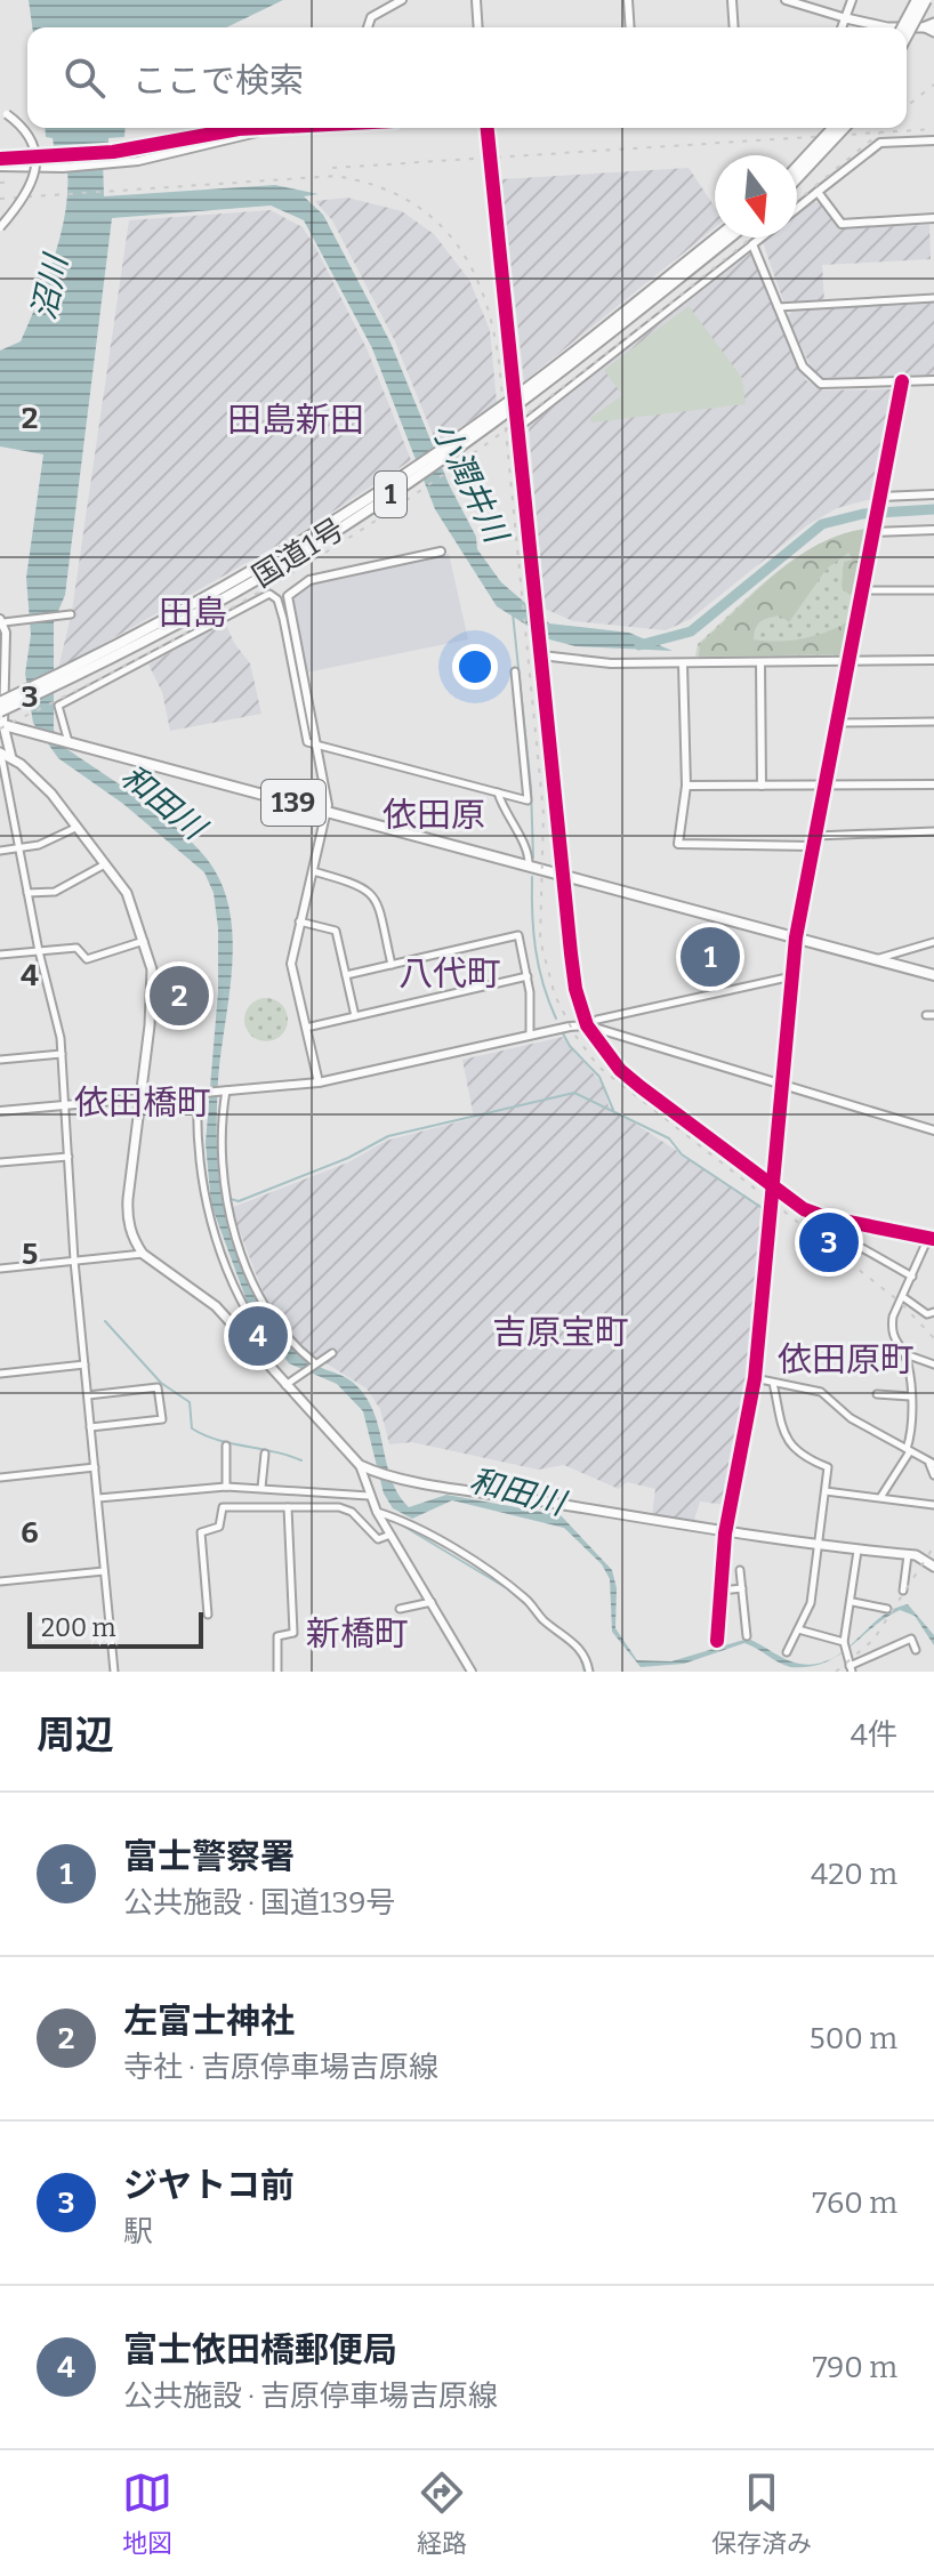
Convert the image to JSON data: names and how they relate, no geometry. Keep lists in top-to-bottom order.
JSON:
{
  "streets": {
    "highway": ["1", "国道1号", "139"]
  },
  "districts": [
    "田島新田",
    "田島",
    "依田原",
    "八代町",
    "依田橋町",
    "吉原宝町",
    "依田原町",
    "新橋町"
  ],
  "water": ["沼川", "小潤井川", "和田川"],
  "scale_bar": "200 m",
  "north": "bottom",
  "page": {
    "search": "ここで検索",
    "pins": [
      "1",
      "2",
      "3",
      "4"
    ],
    "scale": "200 m",
    "heading": ["周辺", "4件"],
    "list": [
      {
        "mark": "1",
        "name": "富士警察署",
        "note": "公共施設 · 国道139号",
        "value": "420 m"
      },
      {
        "mark": "2",
        "name": "左富士神社",
        "note": "寺社 · 吉原停車場吉原線",
        "value": "500 m"
      },
      {
        "mark": "3",
        "name": "ジヤトコ前",
        "note": "駅",
        "value": "760 m"
      },
      {
        "mark": "4",
        "name": "富士依田橋郵便局",
        "note": "公共施設 · 吉原停車場吉原線",
        "value": "790 m"
      }
    ],
    "nav": ["地図", "経路", "保存済み"]
  },
  "grid": {
    "rows": [
      "2",
      "3",
      "4",
      "5",
      "6"
    ]
  }
}
